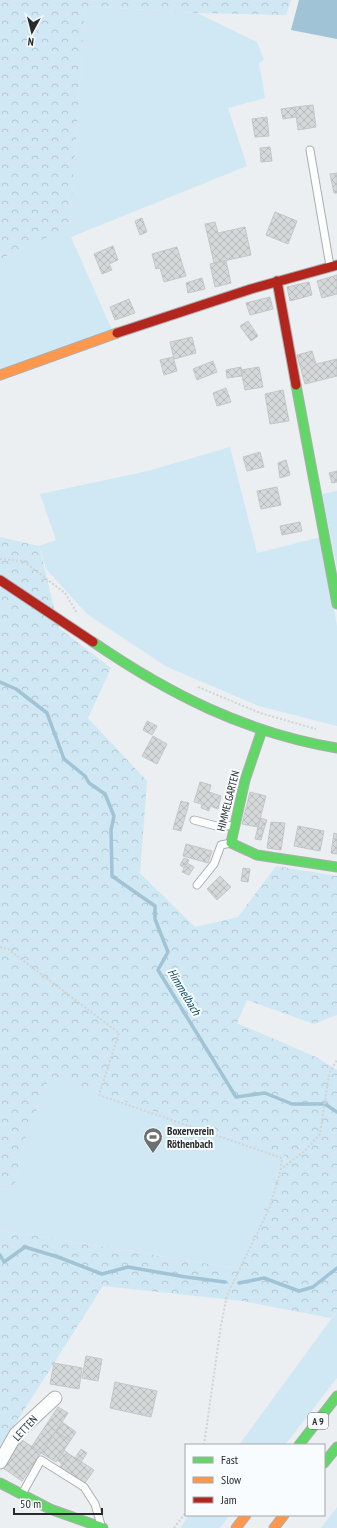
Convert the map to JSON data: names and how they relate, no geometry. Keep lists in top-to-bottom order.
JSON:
{
  "streets": {
    "main road": ["HIMMELGARTEN", "A 9"],
    "street": ["LETTEN"]
  },
  "water": ["Himmelbach"],
  "places": {
    "sports": ["Boxerverein Röthenbach"]
  },
  "legend": ["Fast", "Slow", "Jam"],
  "scale_bar": "50 m",
  "north": "bottom"
}
